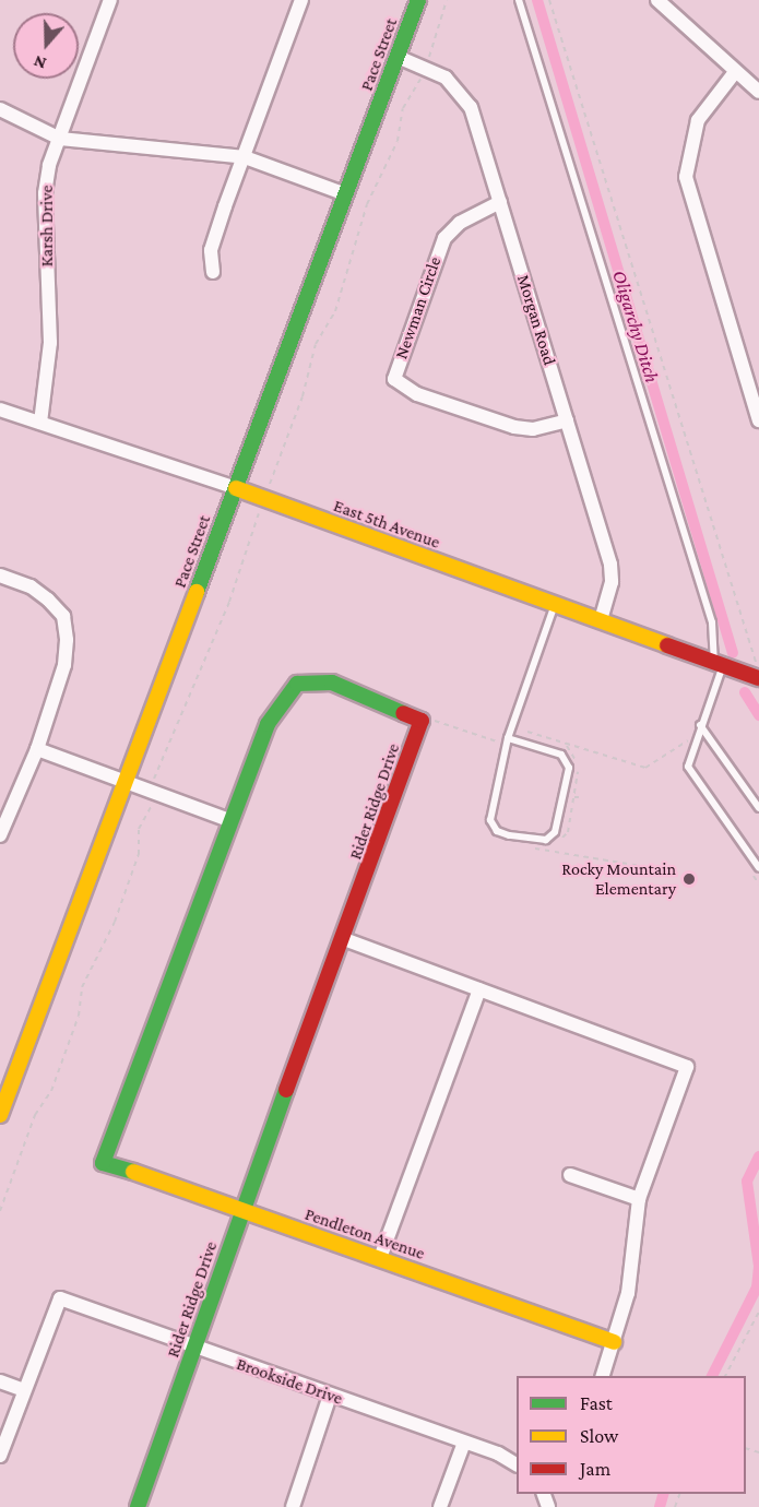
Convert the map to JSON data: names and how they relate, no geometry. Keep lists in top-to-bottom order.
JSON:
{
  "streets": {
    "street": [
      "Pace Street",
      "Karsh Drive",
      "Newman Circle",
      "Morgan Road",
      "East 5th Avenue",
      "Rider Ridge Drive",
      "Pendleton Avenue",
      "Brookside Drive"
    ]
  },
  "crossings": [
    ["Pace Street", "Morgan Road"],
    ["Pace Street", "East 5th Avenue"],
    ["Karsh Drive", "East 5th Avenue"],
    ["Newman Circle", "Morgan Road"],
    ["Morgan Road", "East 5th Avenue"],
    ["Rider Ridge Drive", "Pendleton Avenue"],
    ["Rider Ridge Drive", "Brookside Drive"]
  ],
  "water": ["Oligarchy Ditch"],
  "places": ["Rocky Mountain Elementary"],
  "legend": ["Fast", "Slow", "Jam"],
  "north": "bottom"
}
